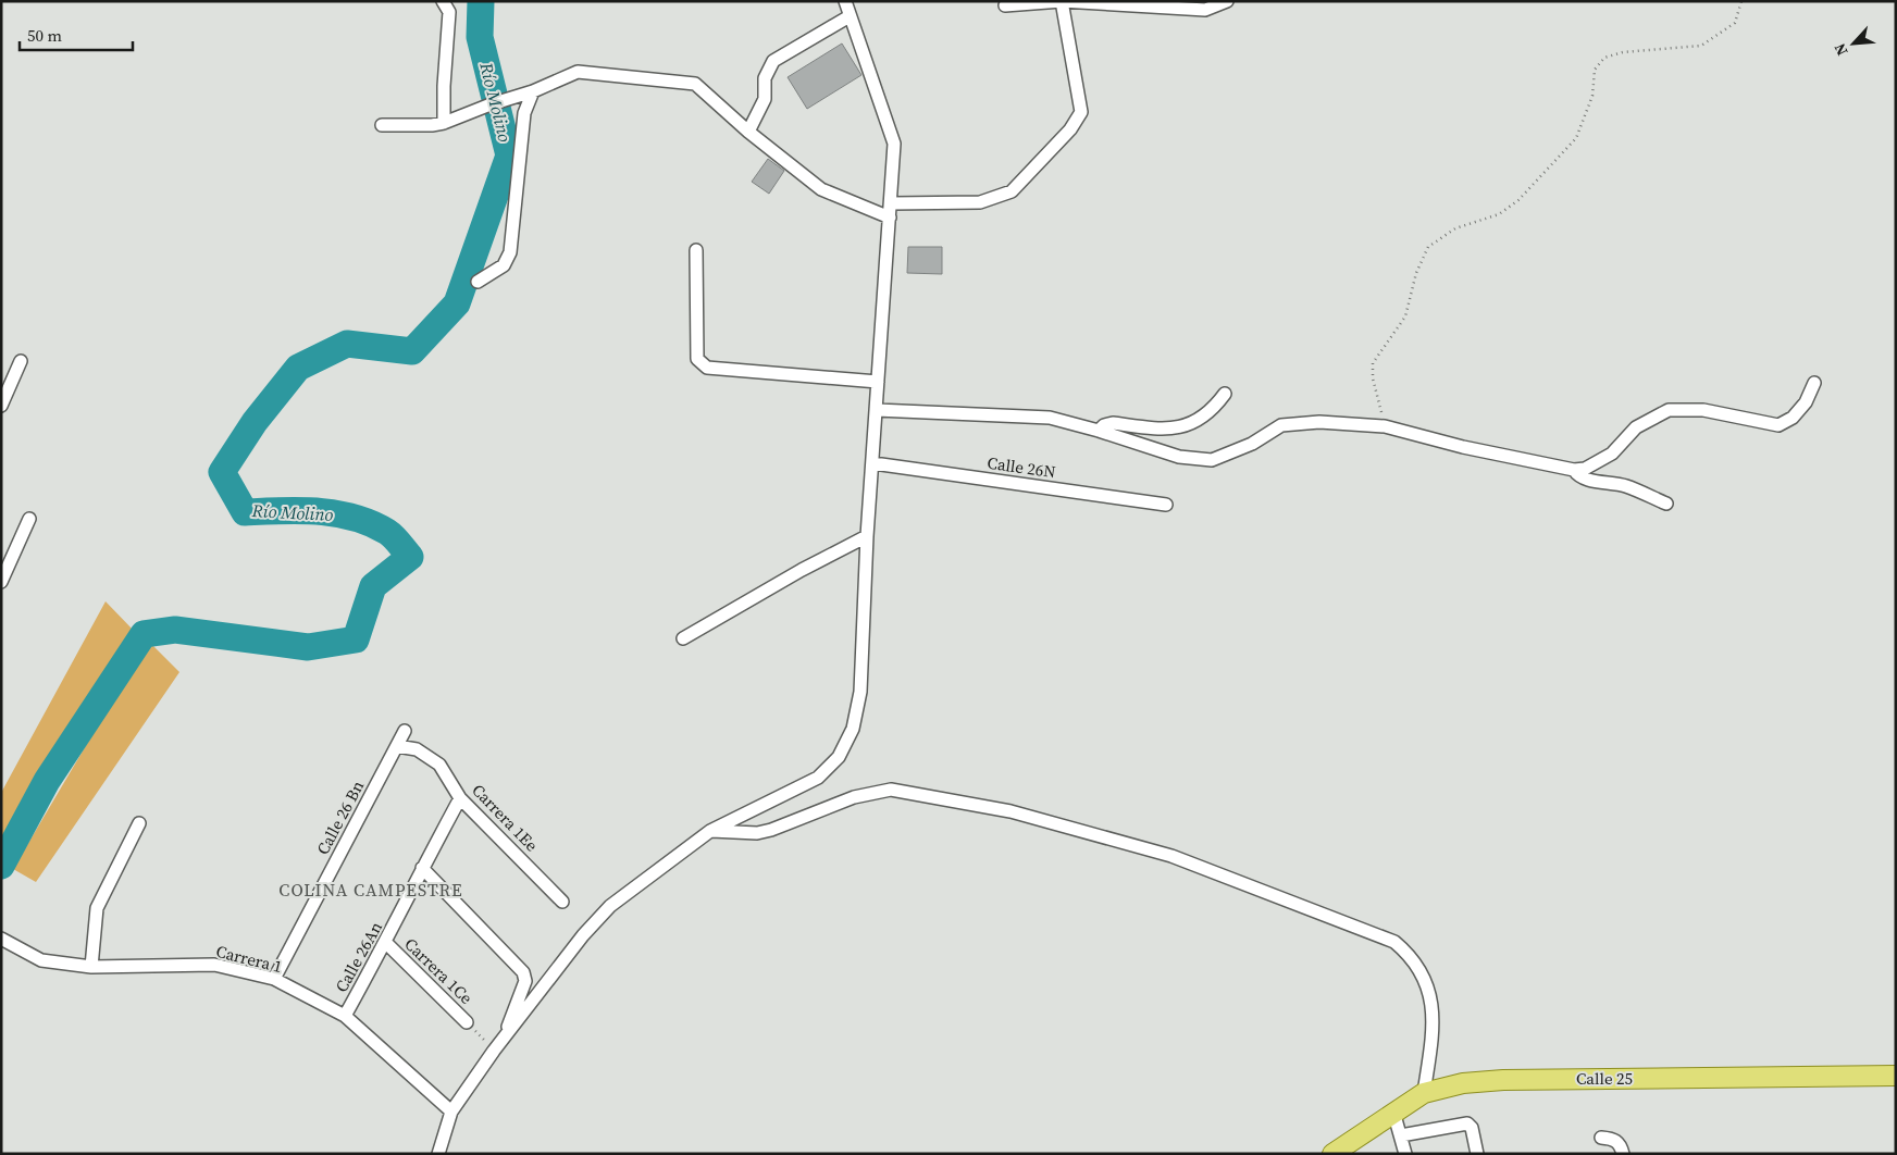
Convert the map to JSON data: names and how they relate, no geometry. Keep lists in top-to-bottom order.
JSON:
{
  "streets": {
    "main road": ["Calle 25"],
    "street": [
      "Calle 26N",
      "Calle 26 Bn",
      "Carrera 1Ee",
      "Calle 26An",
      "Carrera 1",
      "Carrera 1Ce"
    ]
  },
  "crossings": [
    ["Calle 26 Bn", "Carrera 1Ee"],
    ["Calle 26 Bn", "Carrera 1"],
    ["Carrera 1Ee", "Calle 26An"],
    ["Calle 26An", "Carrera 1"],
    ["Calle 26An", "Carrera 1Ce"]
  ],
  "districts": ["COLINA CAMPESTRE"],
  "water": ["Río Molino"],
  "scale_bar": "50 m",
  "north": "bottom left"
}
